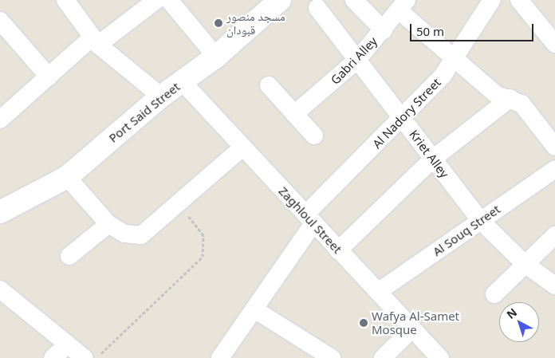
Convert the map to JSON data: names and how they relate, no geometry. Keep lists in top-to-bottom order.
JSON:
{
  "streets": {
    "street": [
      "Gabri Alley",
      "Port Said Street",
      "Al Nadory Street",
      "Kriet Alley",
      "Zaghloul Street",
      "Al Souq Street"
    ]
  },
  "crossings": [
    ["Gabri Alley", "Kriet Alley"],
    ["Port Said Street", "Zaghloul Street"],
    ["Al Nadory Street", "Kriet Alley"],
    ["Al Nadory Street", "Zaghloul Street"],
    ["Kriet Alley", "Al Souq Street"],
    ["Zaghloul Street", "Al Souq Street"]
  ],
  "places": ["مسجد منصور قبودان", "Wafya Al-Samet Mosque"],
  "scale_bar": "50 m",
  "north": "top left"
}
